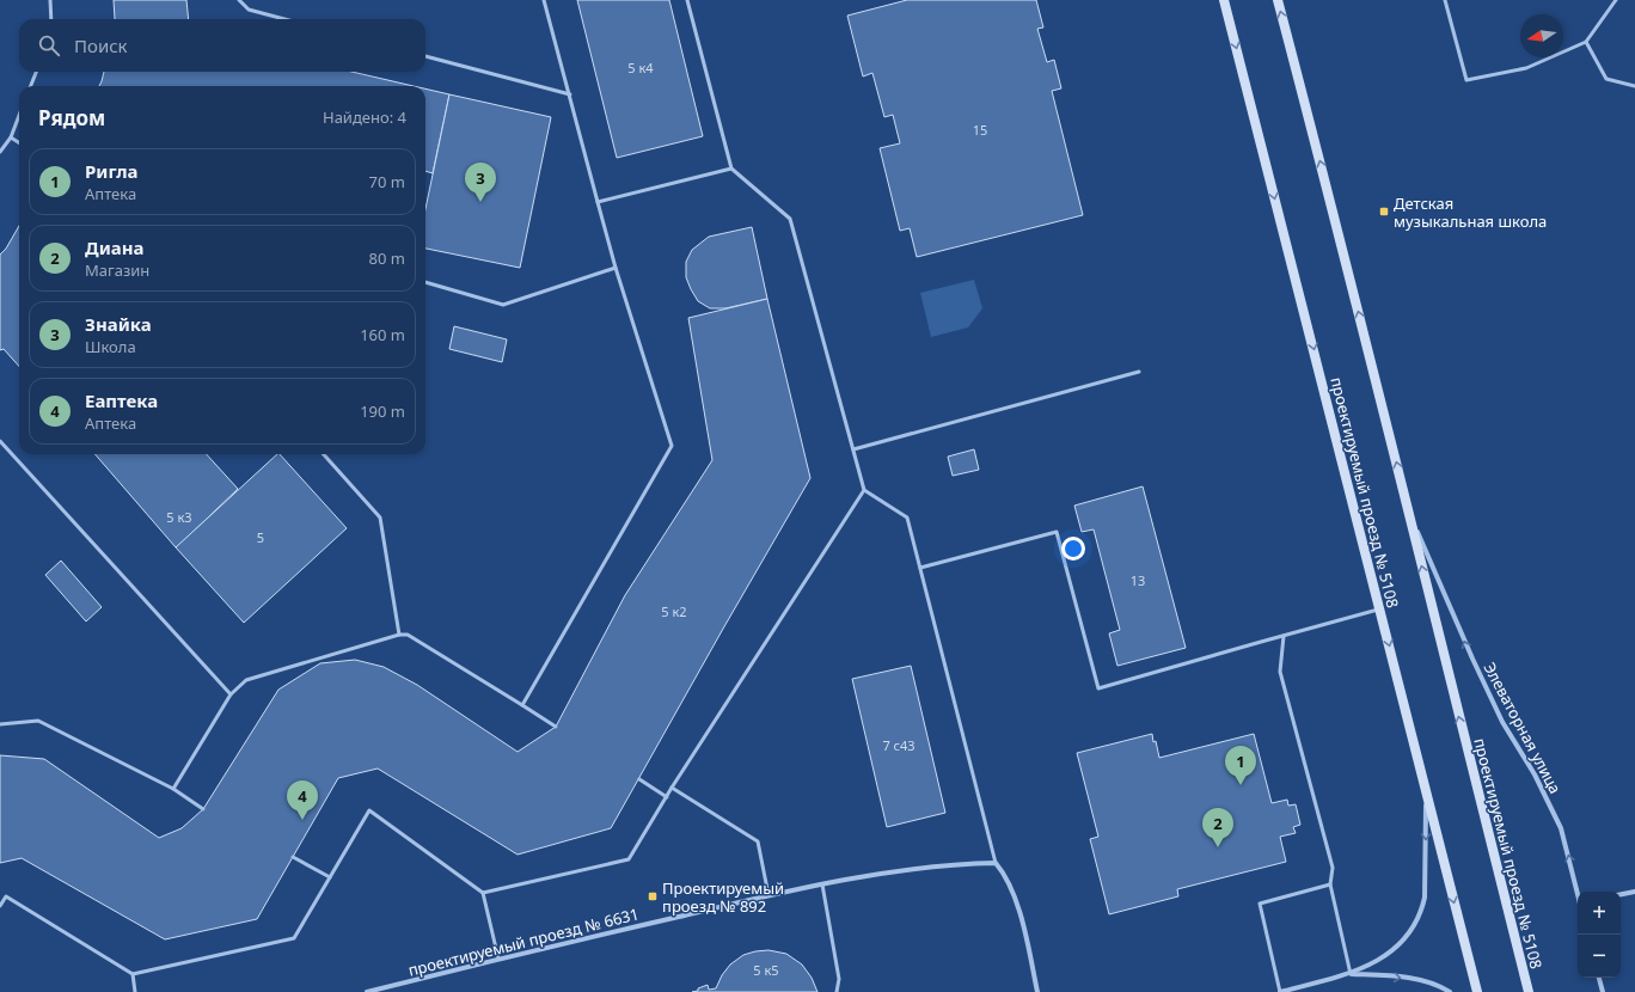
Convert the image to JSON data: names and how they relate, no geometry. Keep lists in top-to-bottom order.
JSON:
{
  "streets": {
    "main road": ["проектируемый проезд № 5108"],
    "street": ["Элеваторная улица", "проектируемый проезд № 6631"]
  },
  "crossings": [
    ["проектируемый проезд № 5108", "Элеваторная улица"]
  ],
  "one_way": ["Элеваторная улица"],
  "places": {
    "transit": ["Детская музыкальная школа", "Проектируемый проезд № 892"]
  },
  "house_numbers": [
    "5 к4",
    "15",
    "5 к3",
    "5",
    "13",
    "5 к2",
    "7 с43",
    "5 к5"
  ],
  "north": "left",
  "page": {
    "search": "Поиск",
    "heading": ["Рядом", "Найдено: 4"],
    "list": [
      {
        "mark": "1",
        "name": "Ригла",
        "note": "Аптека",
        "value": "70 m"
      },
      {
        "mark": "2",
        "name": "Диана",
        "note": "Магазин",
        "value": "80 m"
      },
      {
        "mark": "3",
        "name": "Знайка",
        "note": "Школа",
        "value": "160 m"
      },
      {
        "mark": "4",
        "name": "Еаптека",
        "note": "Аптека",
        "value": "190 m"
      }
    ],
    "pins": [
      "3",
      "1",
      "4",
      "2"
    ],
    "map_buttons": ["+", "−"]
  }
}
